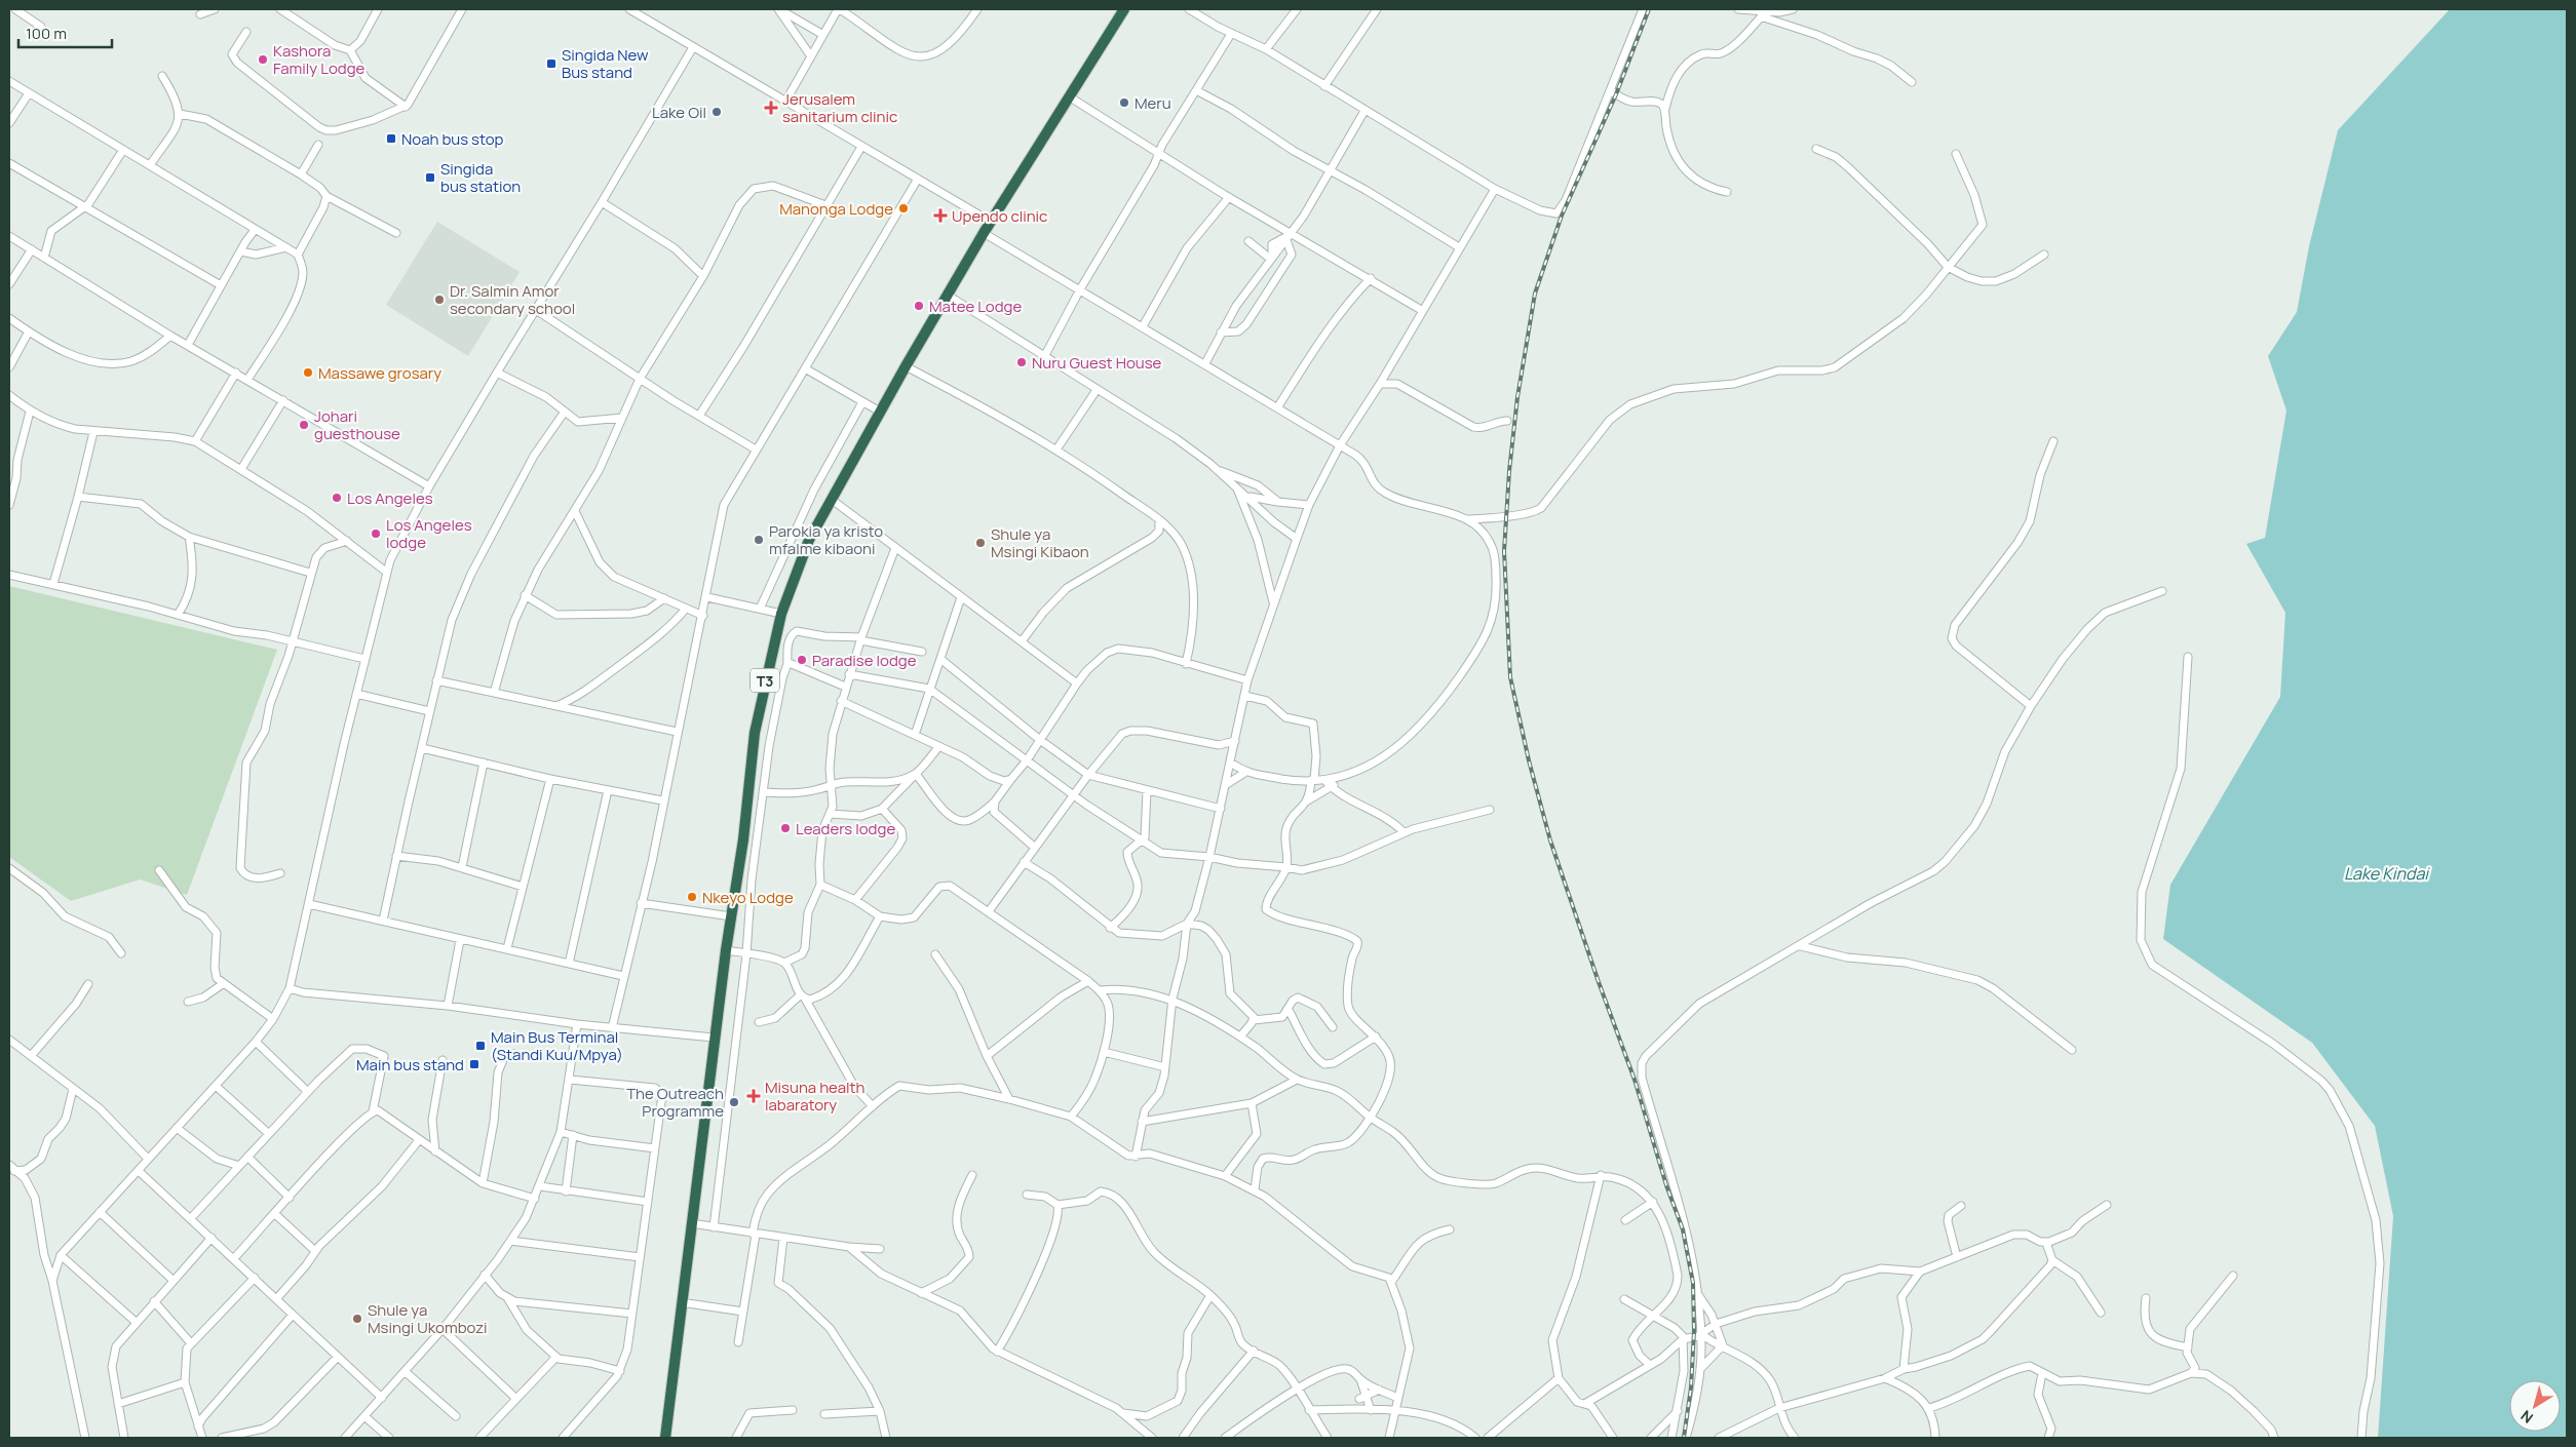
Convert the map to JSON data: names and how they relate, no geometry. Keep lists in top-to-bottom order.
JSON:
{
  "streets": {
    "highway": ["T3"]
  },
  "water": ["Lake Kindai"],
  "places": {
    "other": [
      "Kashora Family Lodge",
      "Meru",
      "Lake Oil",
      "Manonga Lodge",
      "Dr. Salmin Amor secondary school",
      "Matee Lodge",
      "Nuru Guest House",
      "Massawe grosary",
      "Johari guesthouse",
      "Los Angeles",
      "Los Angeles lodge",
      "Parokia ya kristo mfalme kibaoni",
      "Shule ya Msingi Kibaon",
      "Paradise lodge",
      "Leaders lodge",
      "Nkeyo Lodge",
      "The Outreach Programme",
      "Shule ya Msingi Ukombozi"
    ],
    "transit": [
      "Singida New Bus stand",
      "Noah bus stop",
      "Singida bus station",
      "Main Bus Terminal (Standi Kuu/Mpya)",
      "Main bus stand"
    ],
    "health": ["Jerusalem sanitarium clinic", "Upendo clinic", "Misuna health labaratory"]
  },
  "scale_bar": "100 m",
  "north": "bottom left"
}
